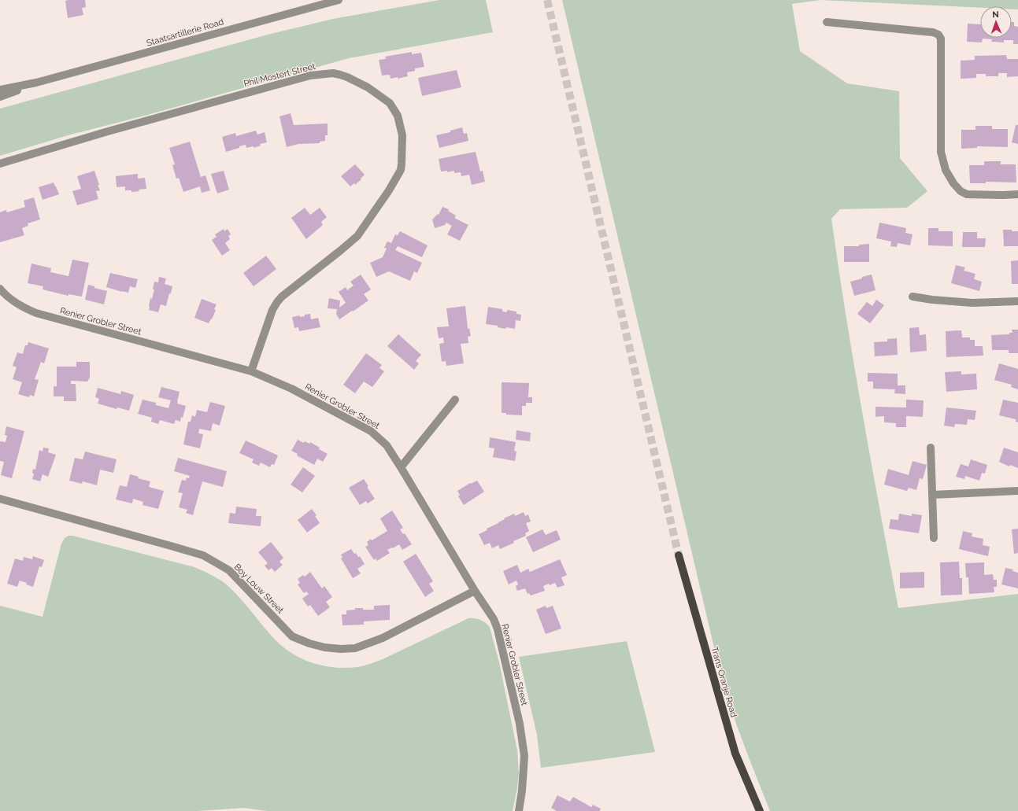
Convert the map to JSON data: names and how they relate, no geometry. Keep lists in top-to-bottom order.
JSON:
{
  "streets": {
    "main road": ["Trans Oranje Road"],
    "street": [
      "Staatsartillerie Road",
      "Phil Mostert Street",
      "Renier Grobler Street",
      "Boy Louw Street"
    ]
  },
  "crossings": [
    ["Phil Mostert Street", "Renier Grobler Street"],
    ["Renier Grobler Street", "Boy Louw Street"]
  ],
  "north": "top"
}
